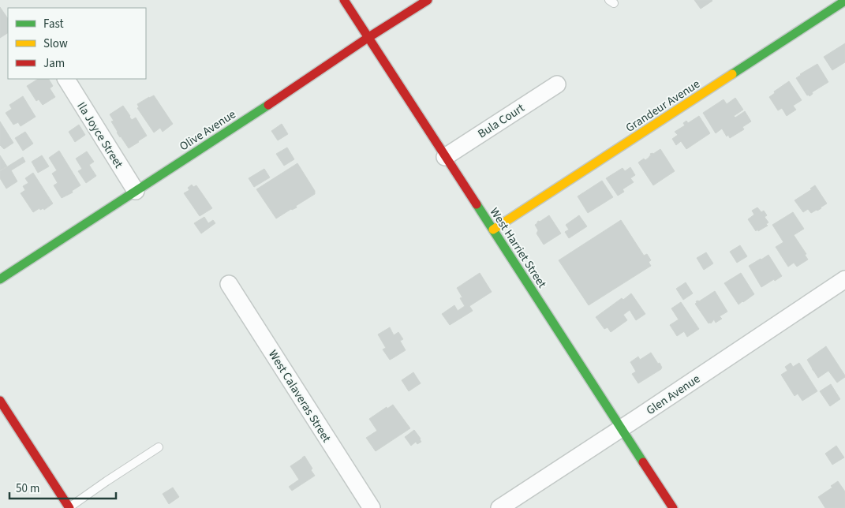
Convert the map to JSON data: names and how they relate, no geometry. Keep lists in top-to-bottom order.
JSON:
{
  "streets": {
    "street": [
      "Grandeur Avenue",
      "Bula Court",
      "Olive Avenue",
      "Ila Joyce Street",
      "West Harriet Street",
      "Glen Avenue",
      "West Calaveras Street"
    ]
  },
  "crossings": [
    ["Grandeur Avenue", "West Harriet Street"],
    ["Bula Court", "West Harriet Street"],
    ["Olive Avenue", "Ila Joyce Street"],
    ["Olive Avenue", "West Harriet Street"],
    ["West Harriet Street", "Glen Avenue"]
  ],
  "legend": ["Fast", "Slow", "Jam"],
  "scale_bar": "50 m"
}
